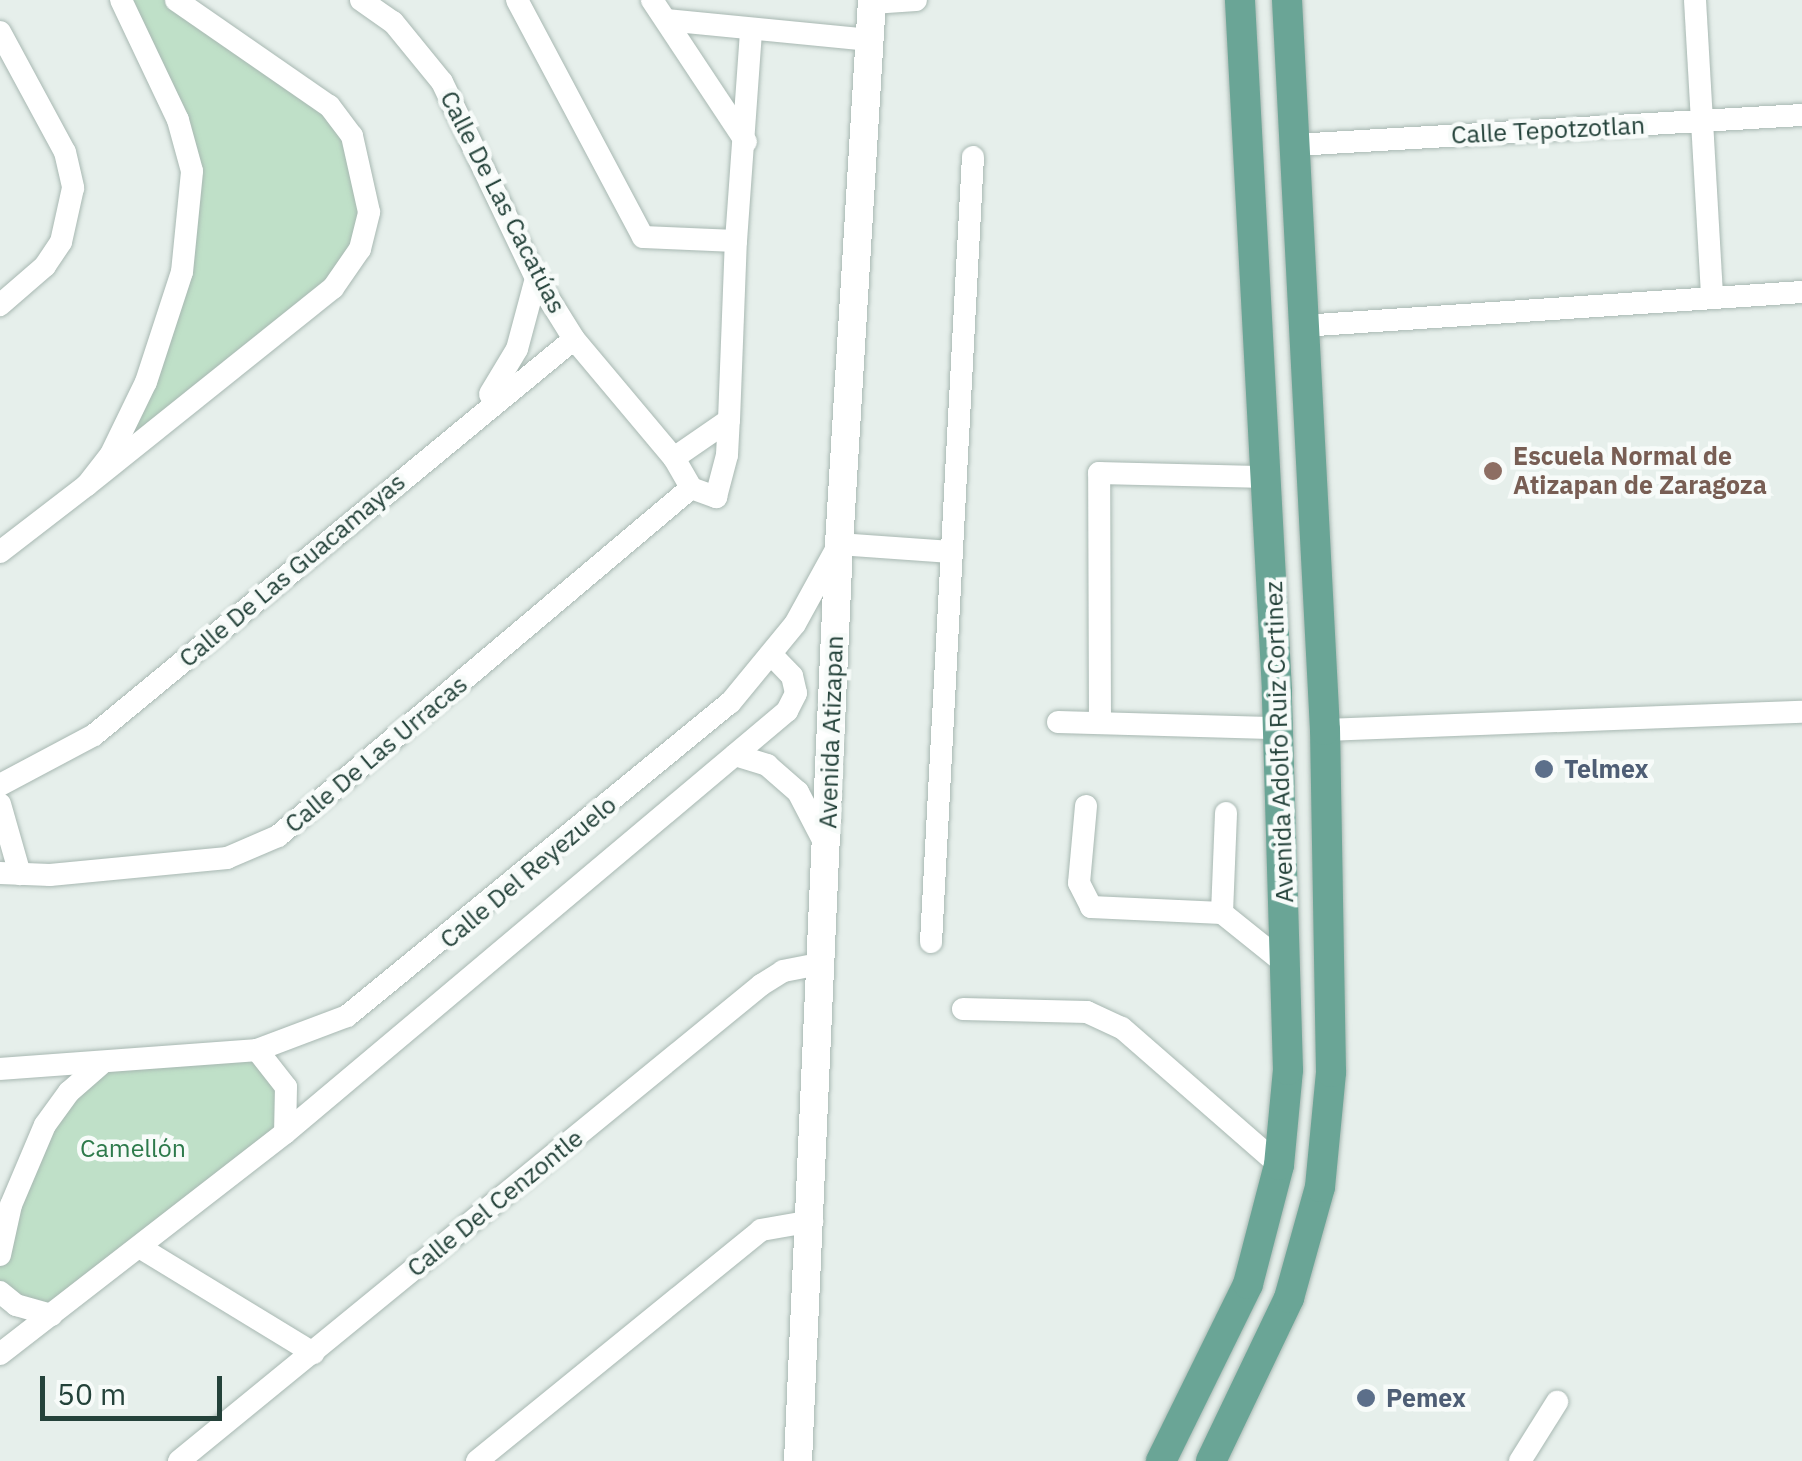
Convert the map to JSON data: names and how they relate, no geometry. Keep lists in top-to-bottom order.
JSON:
{
  "streets": {
    "main road": ["Avenida Adolfo Ruiz Cortinez"],
    "street": [
      "Calle Tepotzotlan",
      "Calle De Las Cacatúas",
      "Calle De Las Guacamayas",
      "Avenida Atizapan",
      "Calle De Las Urracas",
      "Calle Del Reyezuelo",
      "Calle Del Cenzontle"
    ]
  },
  "crossings": [
    ["Calle Tepotzotlan", "Avenida Adolfo Ruiz Cortinez"],
    ["Calle De Las Cacatúas", "Calle De Las Guacamayas"],
    ["Calle De Las Cacatúas", "Calle De Las Urracas"],
    ["Avenida Atizapan", "Calle Del Reyezuelo"],
    ["Avenida Atizapan", "Calle Del Cenzontle"]
  ],
  "parks": ["Camellón"],
  "places": ["Escuela Normal de Atizapan de Zaragoza", "Telmex", "Pemex"],
  "scale_bar": "50 m"
}
